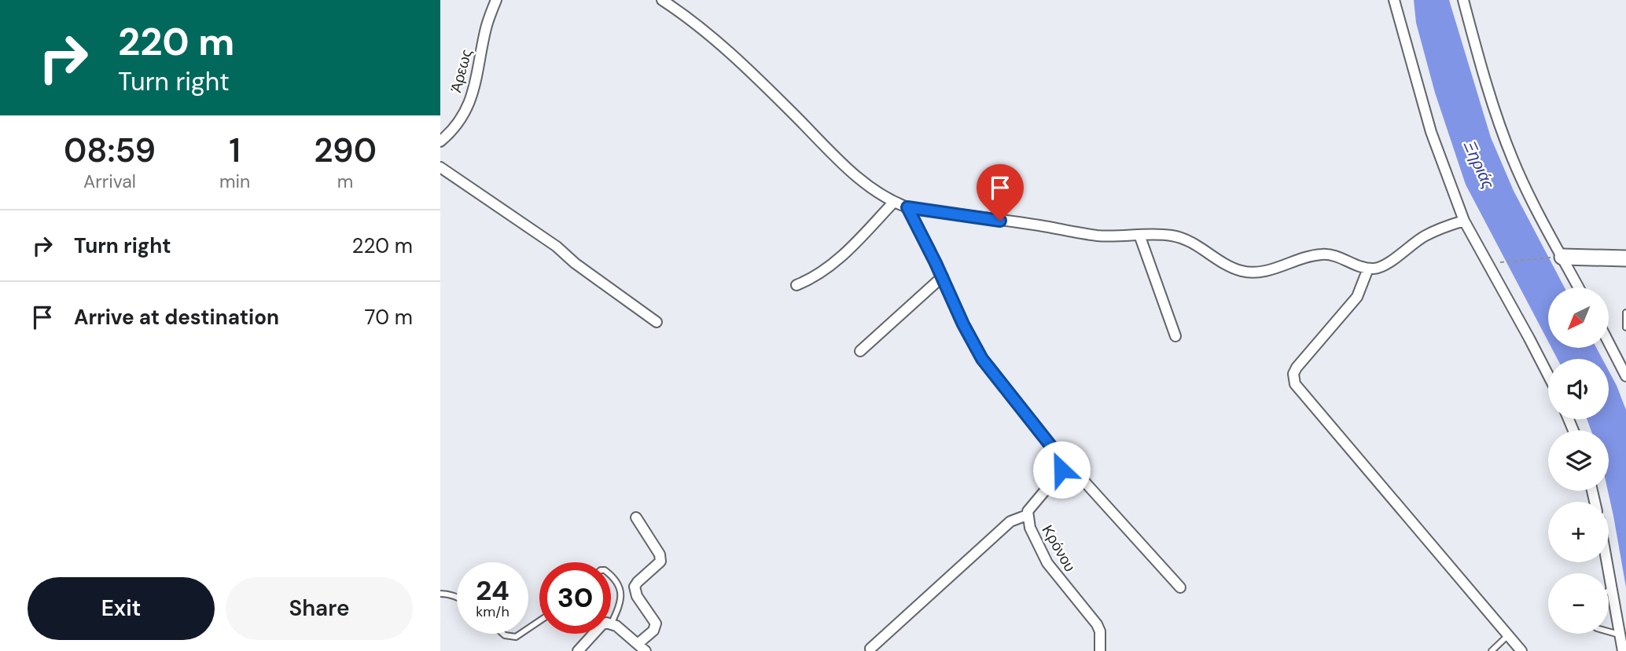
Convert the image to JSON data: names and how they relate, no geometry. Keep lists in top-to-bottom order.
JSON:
{
  "streets": {
    "street": ["Άρεως", "Κρόνου"]
  },
  "water": ["Ξηριάς"],
  "north": "bottom left",
  "page": {
    "turn": ["220 m", "Turn right"],
    "eta": [
      "08:59",
      "Arrival",
      "1",
      "min",
      "290",
      "m"
    ],
    "list": [
      {
        "name": "Turn right",
        "value": "220 m"
      },
      {
        "name": "Arrive at destination",
        "value": "70 m"
      }
    ],
    "map_buttons": ["+", "−"],
    "speed": "24 km/h",
    "limit": "30",
    "buttons": ["Exit", "Share"]
  }
}
